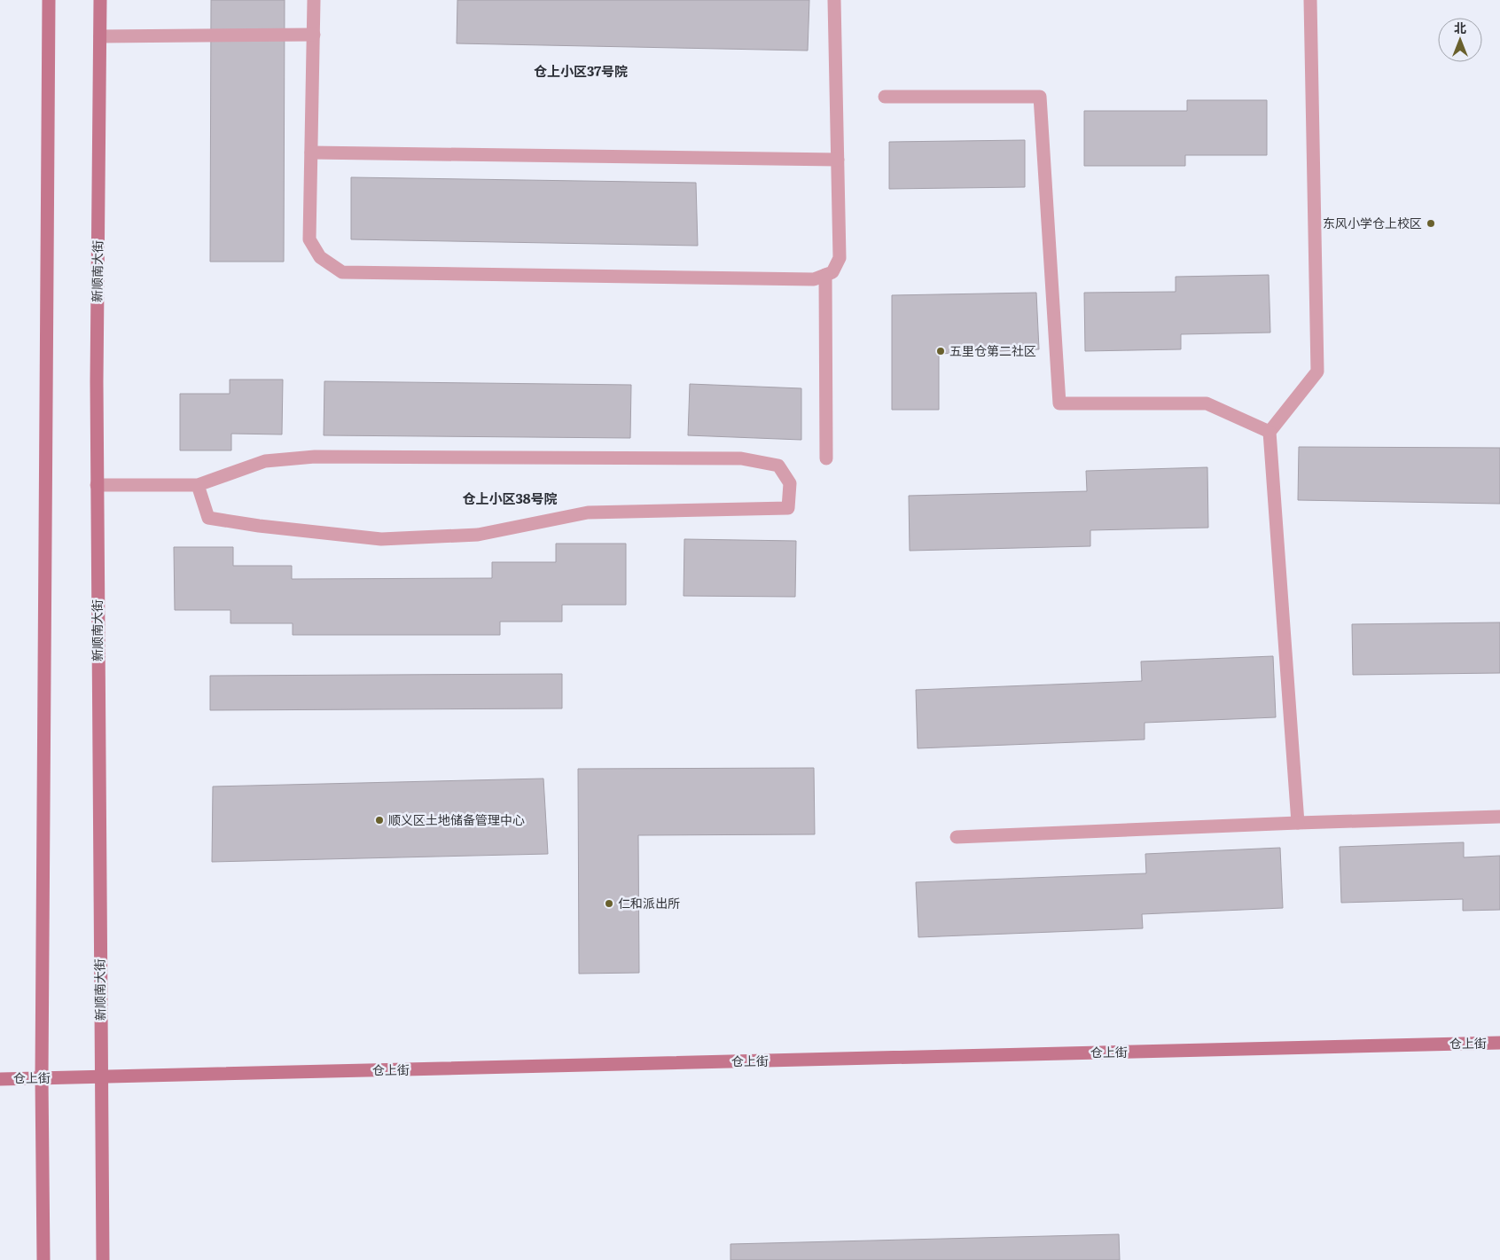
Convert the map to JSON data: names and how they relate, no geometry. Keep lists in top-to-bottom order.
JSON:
{
  "streets": {
    "main road": ["新顺南大街", "仓上街"]
  },
  "crossings": [
    ["新顺南大街", "仓上街"]
  ],
  "districts": ["仓上小区37号院", "仓上小区38号院"],
  "places": [
    "东风小学仓上校区",
    "五里仓第二社区",
    "顺义区土地储备管理中心",
    "仁和派出所"
  ],
  "north": "top"
}
